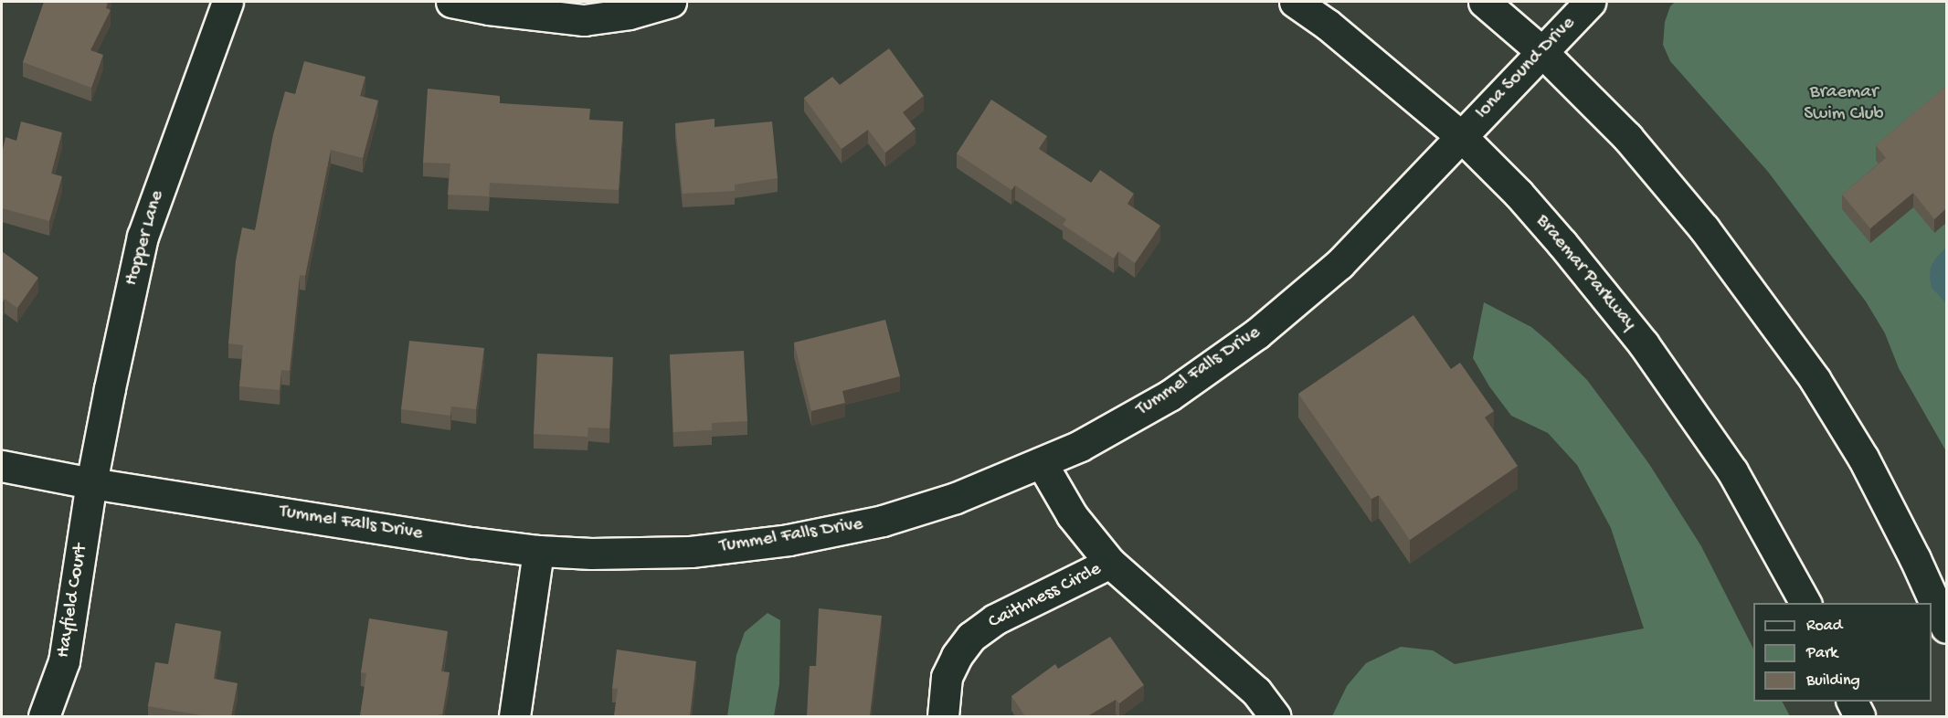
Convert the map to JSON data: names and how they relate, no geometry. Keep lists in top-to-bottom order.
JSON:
{
  "streets": {
    "street": [
      "Iona Sound Drive",
      "Hopper Lane",
      "Braemar Parkway",
      "Tummel Falls Drive",
      "Caithness Circle",
      "Hayfield Court"
    ]
  },
  "crossings": [
    ["Iona Sound Drive", "Braemar Parkway"],
    ["Iona Sound Drive", "Tummel Falls Drive"],
    ["Hopper Lane", "Tummel Falls Drive"],
    ["Hopper Lane", "Hayfield Court"],
    ["Braemar Parkway", "Tummel Falls Drive"],
    ["Tummel Falls Drive", "Caithness Circle"],
    ["Tummel Falls Drive", "Hayfield Court"]
  ],
  "parks": ["Braemar Swim Club"],
  "legend": ["Road", "Park", "Building"]
}
